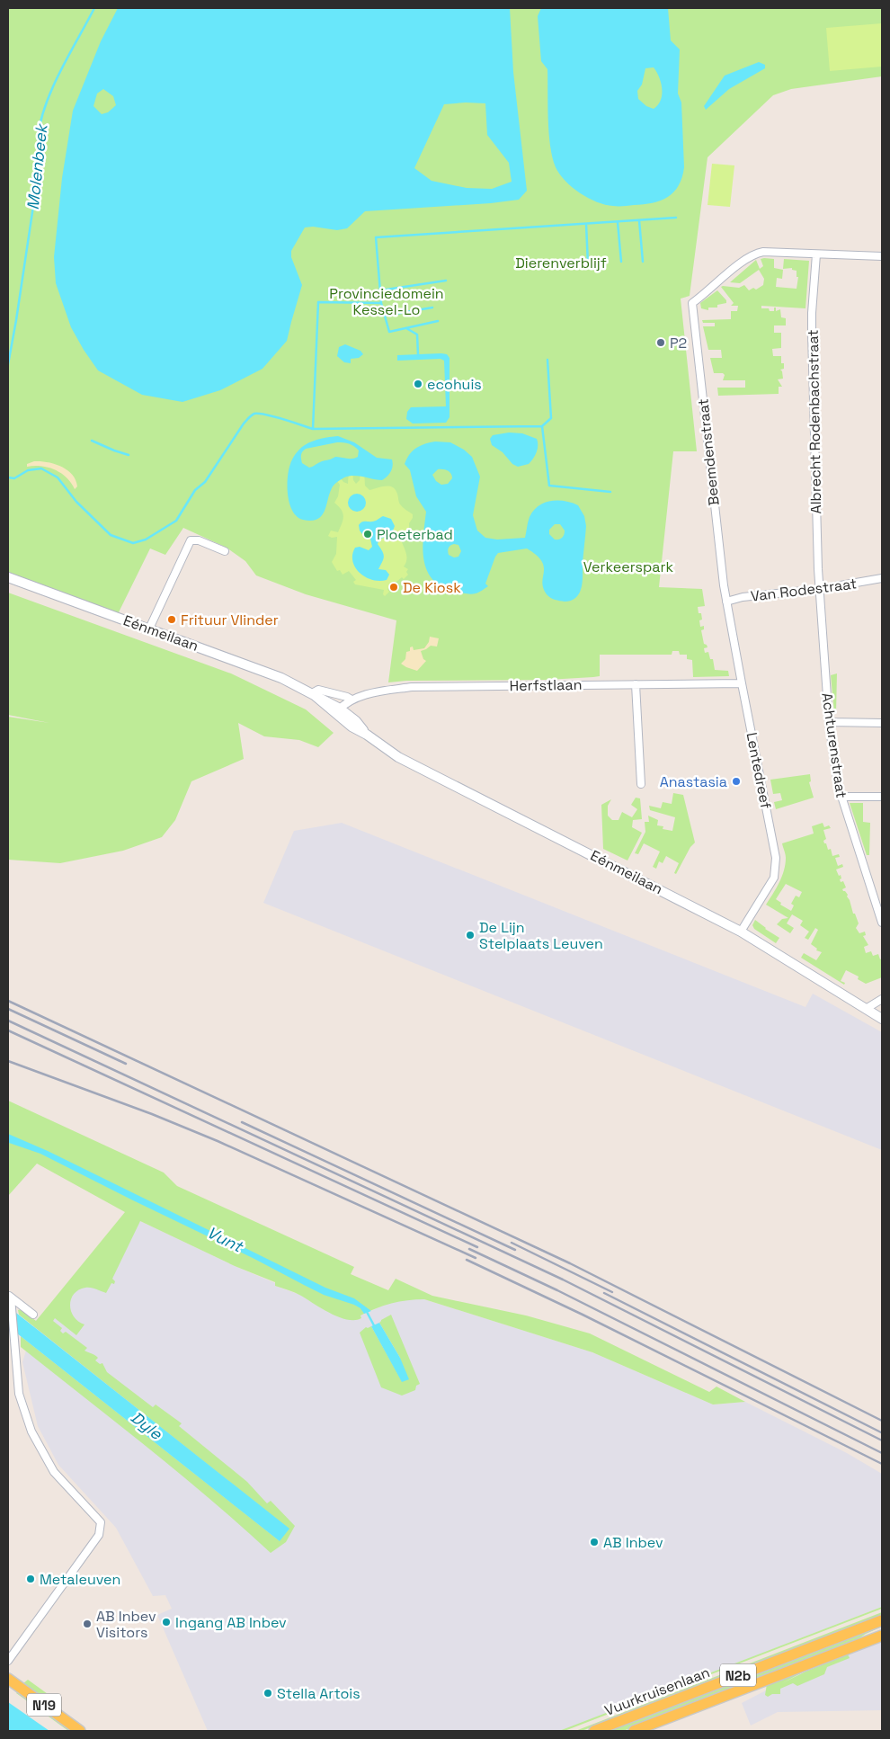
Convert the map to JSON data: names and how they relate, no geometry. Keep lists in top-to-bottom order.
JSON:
{
  "streets": {
    "main road": ["N2b", "Vuurkruisenlaan", "N19"],
    "street": [
      "Albrecht Rodenbachstraat",
      "Beemdenstraat",
      "Van Rodestraat",
      "Eénmeilaan",
      "Herfstlaan",
      "Achturenstraat",
      "Lentedreef"
    ]
  },
  "crossings": [
    ["Albrecht Rodenbachstraat", "Beemdenstraat"],
    ["Albrecht Rodenbachstraat", "Van Rodestraat"],
    ["Albrecht Rodenbachstraat", "Achturenstraat"],
    ["Beemdenstraat", "Van Rodestraat"],
    ["Beemdenstraat", "Lentedreef"],
    ["Van Rodestraat", "Achturenstraat"],
    ["Van Rodestraat", "Lentedreef"],
    ["Eénmeilaan", "Herfstlaan"],
    ["Eénmeilaan", "Lentedreef"],
    ["Herfstlaan", "Lentedreef"]
  ],
  "water": ["Molenbeek", "Vunt", "Dyle"],
  "parks": ["Dierenverblijf", "Provinciedomein Kessel-Lo", "Verkeerspark"],
  "places": [
    "P2",
    "ecohuis",
    "Ploeterbad",
    "De Kiosk",
    "Frituur Vlinder",
    "Anastasia",
    "De Lijn Stelplaats Leuven",
    "AB Inbev",
    "Metaleuven",
    "Ingang AB Inbev",
    "AB Inbev Visitors",
    "Stella Artois"
  ]
}
